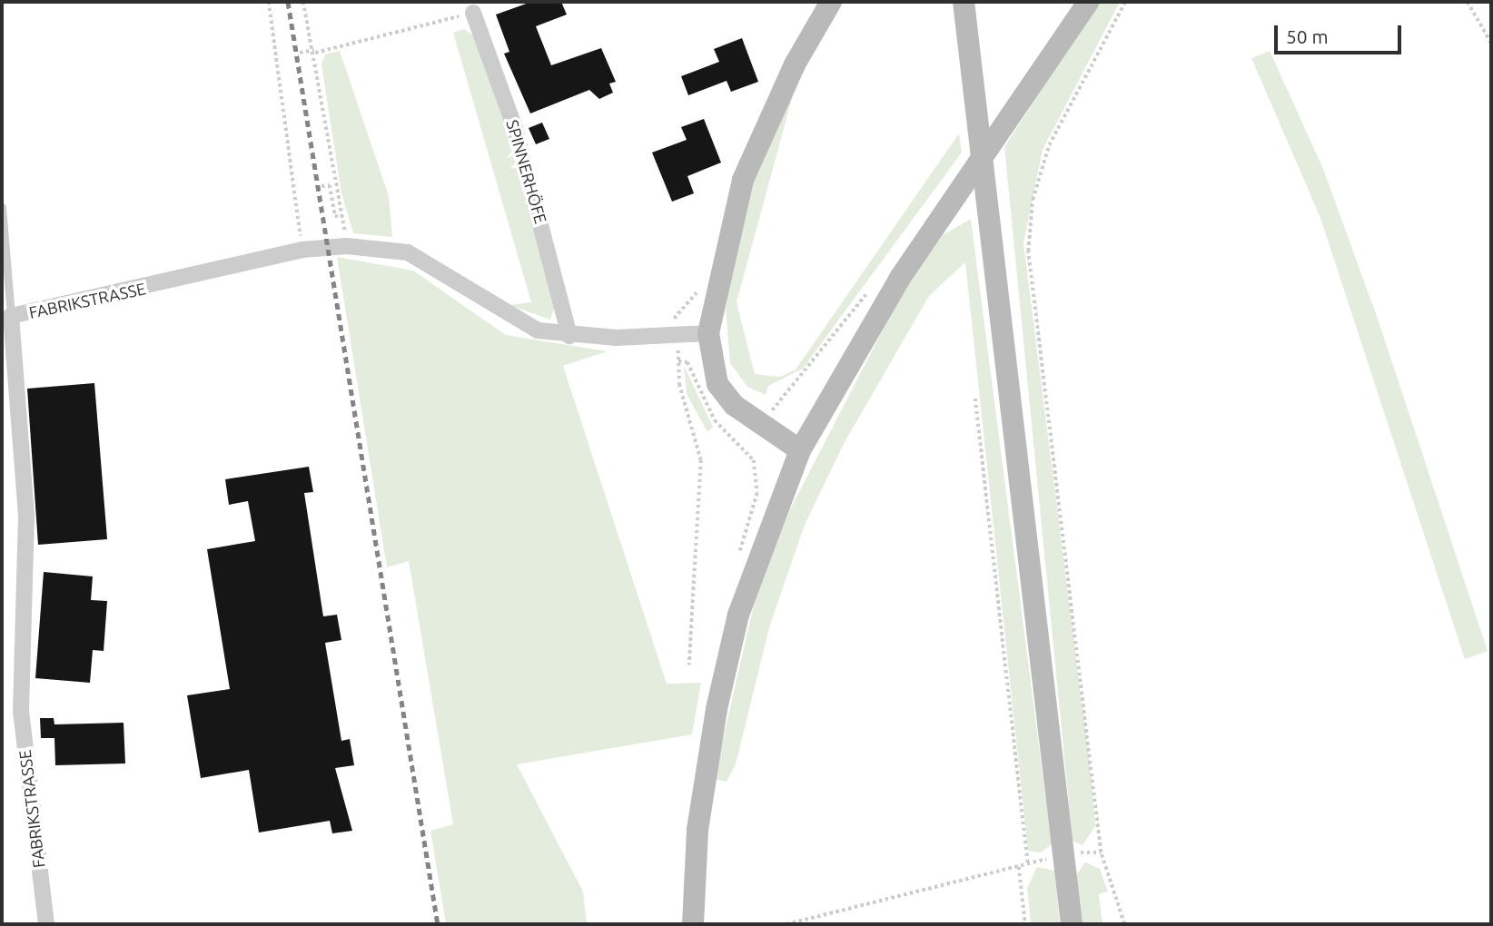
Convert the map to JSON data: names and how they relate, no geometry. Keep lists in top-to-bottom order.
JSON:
{
  "streets": {
    "street": ["SPINNERHÖFE", "FABRIKSTRASSE"]
  },
  "crossings": [
    ["SPINNERHÖFE", "FABRIKSTRASSE"]
  ],
  "scale_bar": "50 m"
}
